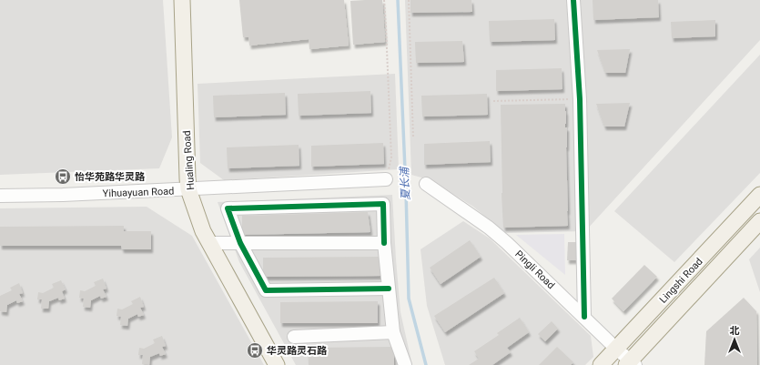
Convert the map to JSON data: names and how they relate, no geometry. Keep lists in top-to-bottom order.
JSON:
{
  "streets": {
    "main road": ["Hualing Road", "Lingshi Road"],
    "street": ["Yihuayuan Road", "Pingli Road"]
  },
  "crossings": [
    ["Hualing Road", "Yihuayuan Road"],
    ["Pingli Road", "Lingshi Road"]
  ],
  "water": ["夏长浦"],
  "places": {
    "bus stop": ["怡华苑路华灵路", "华灵路灵石路"]
  },
  "north": "top"
}
